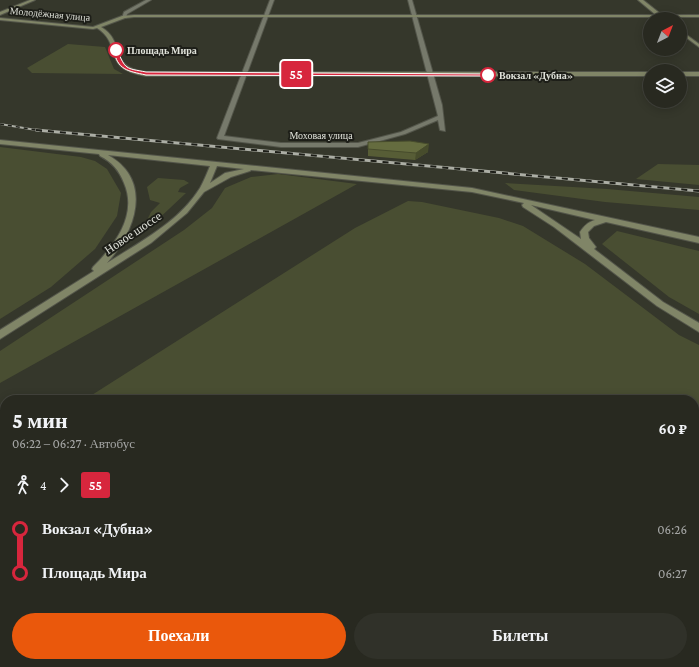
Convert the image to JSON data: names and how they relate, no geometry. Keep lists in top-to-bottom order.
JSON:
{
  "streets": {
    "main road": ["Молодёжная улица", "Новое шоссе"],
    "street": ["Моховая улица"]
  },
  "places": ["Площадь Мира", "Вокзал «Дубна»"],
  "lines": ["bus line 55"],
  "north": "top right",
  "page": {
    "on_map": "55",
    "heading": ["5 мин", "06:22 – 06:27 · Автобус", "60 ₽"],
    "legs": ["4", "55"],
    "list": [
      {
        "name": "Вокзал «Дубна»",
        "value": "06:26"
      },
      {
        "name": "Площадь Мира",
        "value": "06:27"
      }
    ],
    "buttons": ["Поехали", "Билеты"]
  }
}
